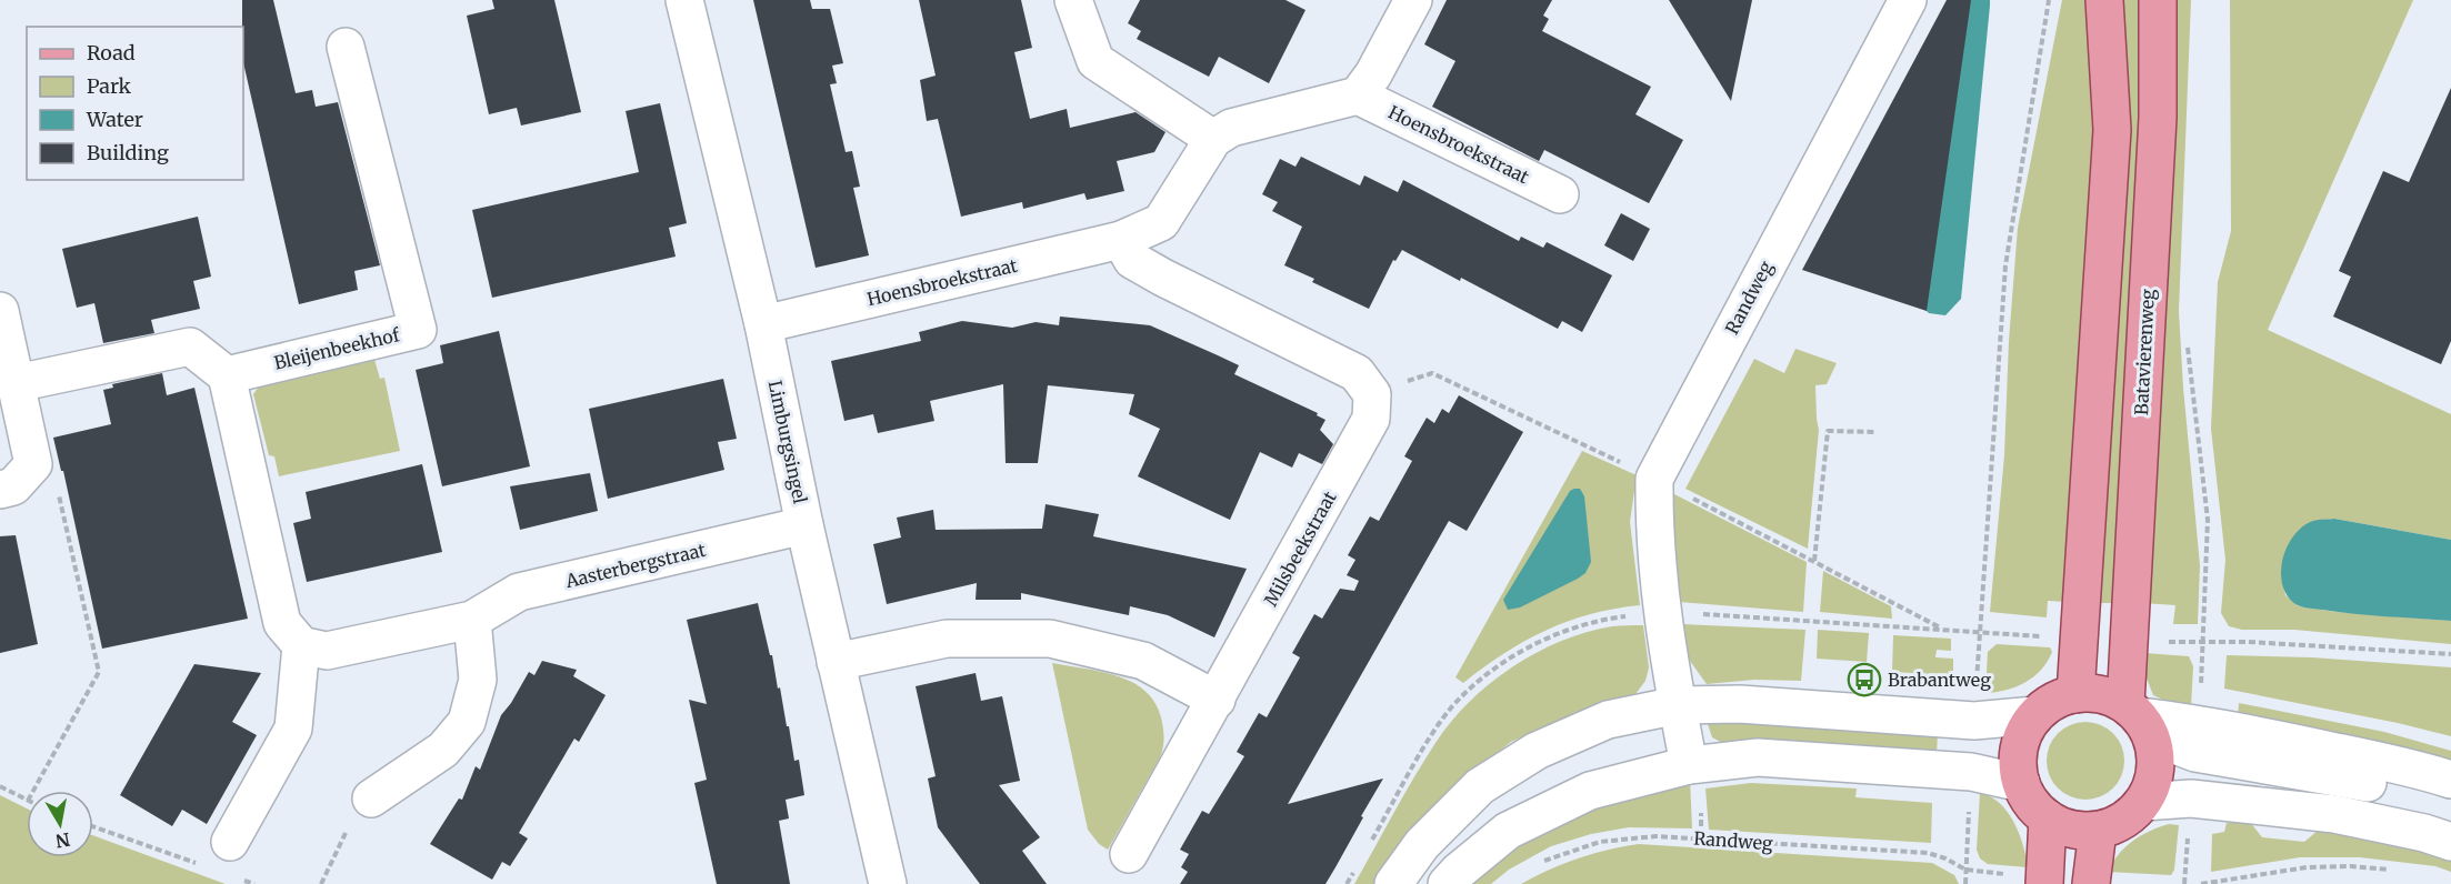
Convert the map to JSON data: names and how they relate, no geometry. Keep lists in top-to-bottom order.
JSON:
{
  "streets": {
    "main road": ["Batavierenweg"],
    "street": [
      "Hoensbroekstraat",
      "Randweg",
      "Bleijenbeekhof",
      "Limburgsingel",
      "Milsbeekstraat",
      "Aasterbergstraat"
    ]
  },
  "crossings": [
    ["Hoensbroekstraat", "Limburgsingel"],
    ["Limburgsingel", "Aasterbergstraat"]
  ],
  "places": {
    "bus stop": ["Brabantweg"]
  },
  "legend": [
    "Road",
    "Park",
    "Water",
    "Building"
  ],
  "north": "bottom"
}
